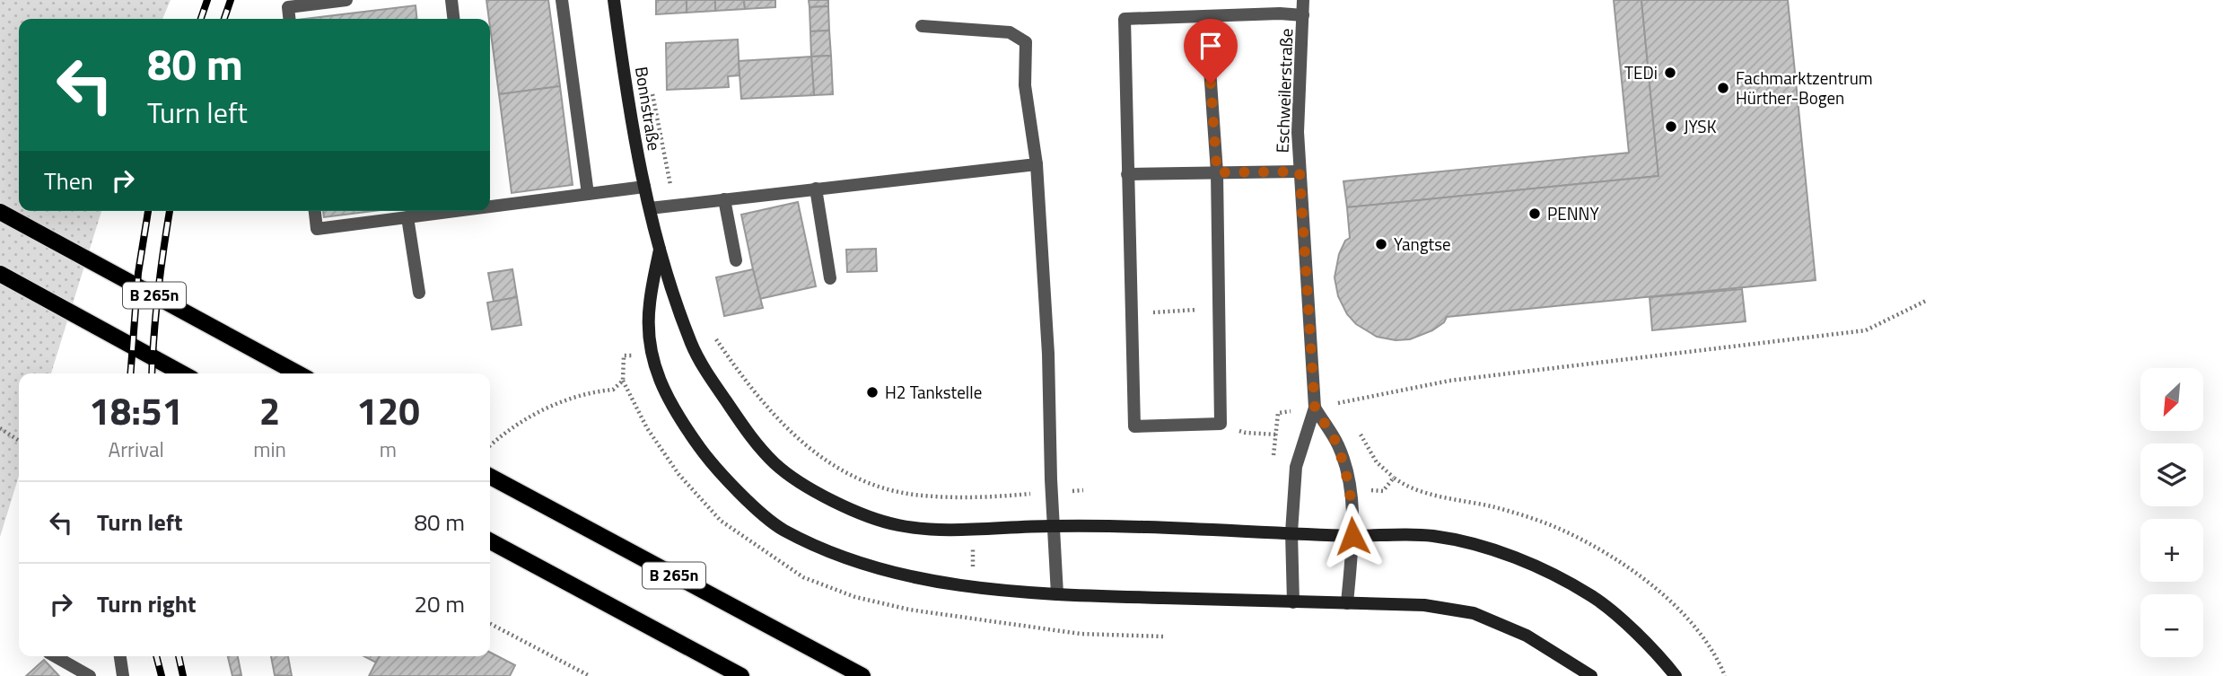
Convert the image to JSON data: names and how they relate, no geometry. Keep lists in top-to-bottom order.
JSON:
{
  "streets": {
    "main road": ["Bonnstraße", "B 265n"],
    "street": ["Eschweilerstraße"]
  },
  "crossings": [
    ["Eschweilerstraße", "Bonnstraße"]
  ],
  "places": [
    "TEDi",
    "Fachmarktzentrum Hürther-Bogen",
    "JYSK",
    "PENNY",
    "Yangtse",
    "H2 Tankstelle"
  ],
  "north": "bottom left",
  "page": {
    "turn": ["80 m", "Turn left"],
    "then": "Then",
    "map_buttons": ["+", "−"],
    "eta": [
      "18:51",
      "Arrival",
      "2",
      "min",
      "120",
      "m"
    ],
    "list": [
      {
        "name": "Turn left",
        "value": "80 m"
      },
      {
        "name": "Turn right",
        "value": "20 m"
      }
    ]
  }
}
